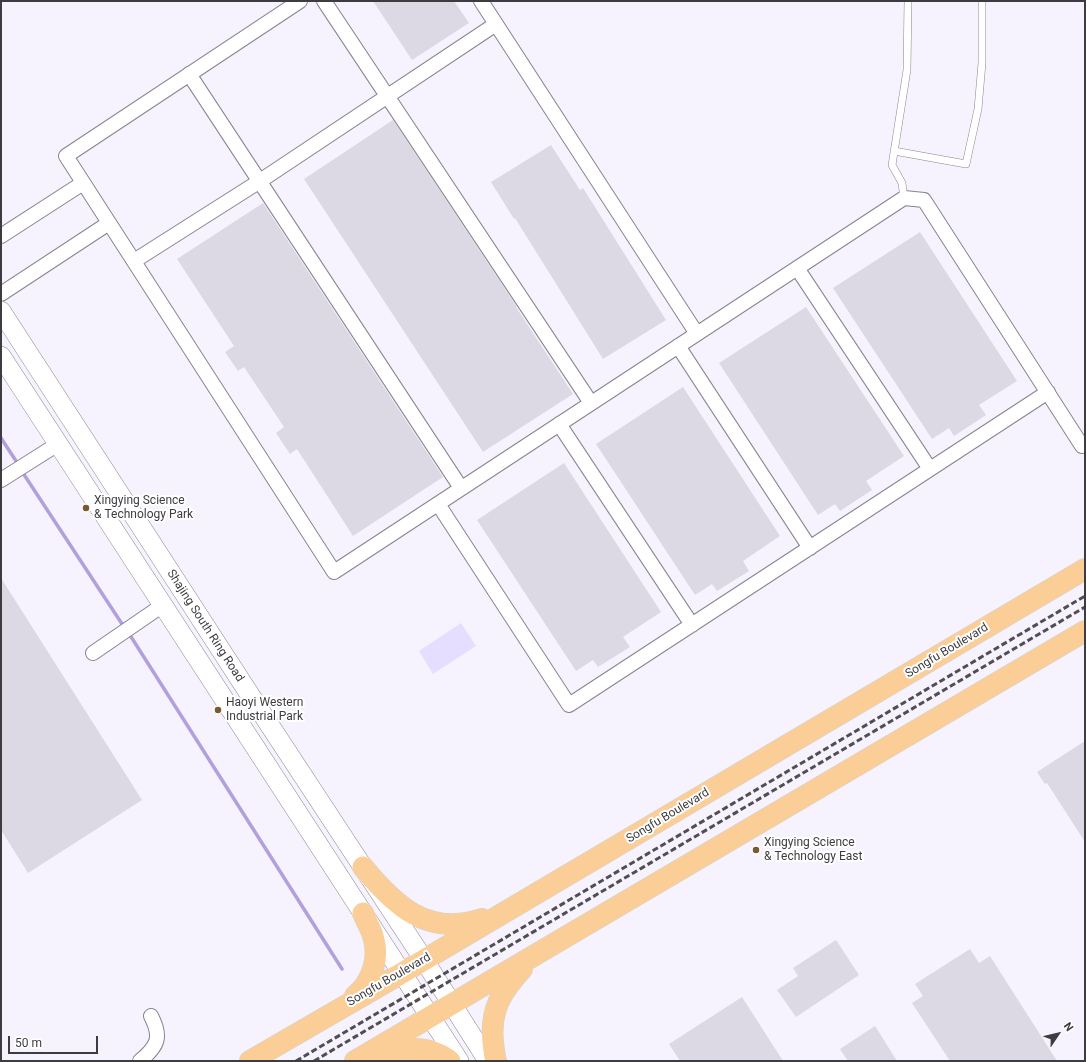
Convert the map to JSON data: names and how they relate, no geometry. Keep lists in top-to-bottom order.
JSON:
{
  "streets": {
    "main road": ["Shajing South Ring Road", "Songfu Boulevard"]
  },
  "crossings": [
    ["Shajing South Ring Road", "Songfu Boulevard"]
  ],
  "places": ["Xingying Science & Technology Park", "Haoyi Western Industrial Park", "Xingying Science & Technology East"],
  "scale_bar": "50 m",
  "north": "top right"
}
